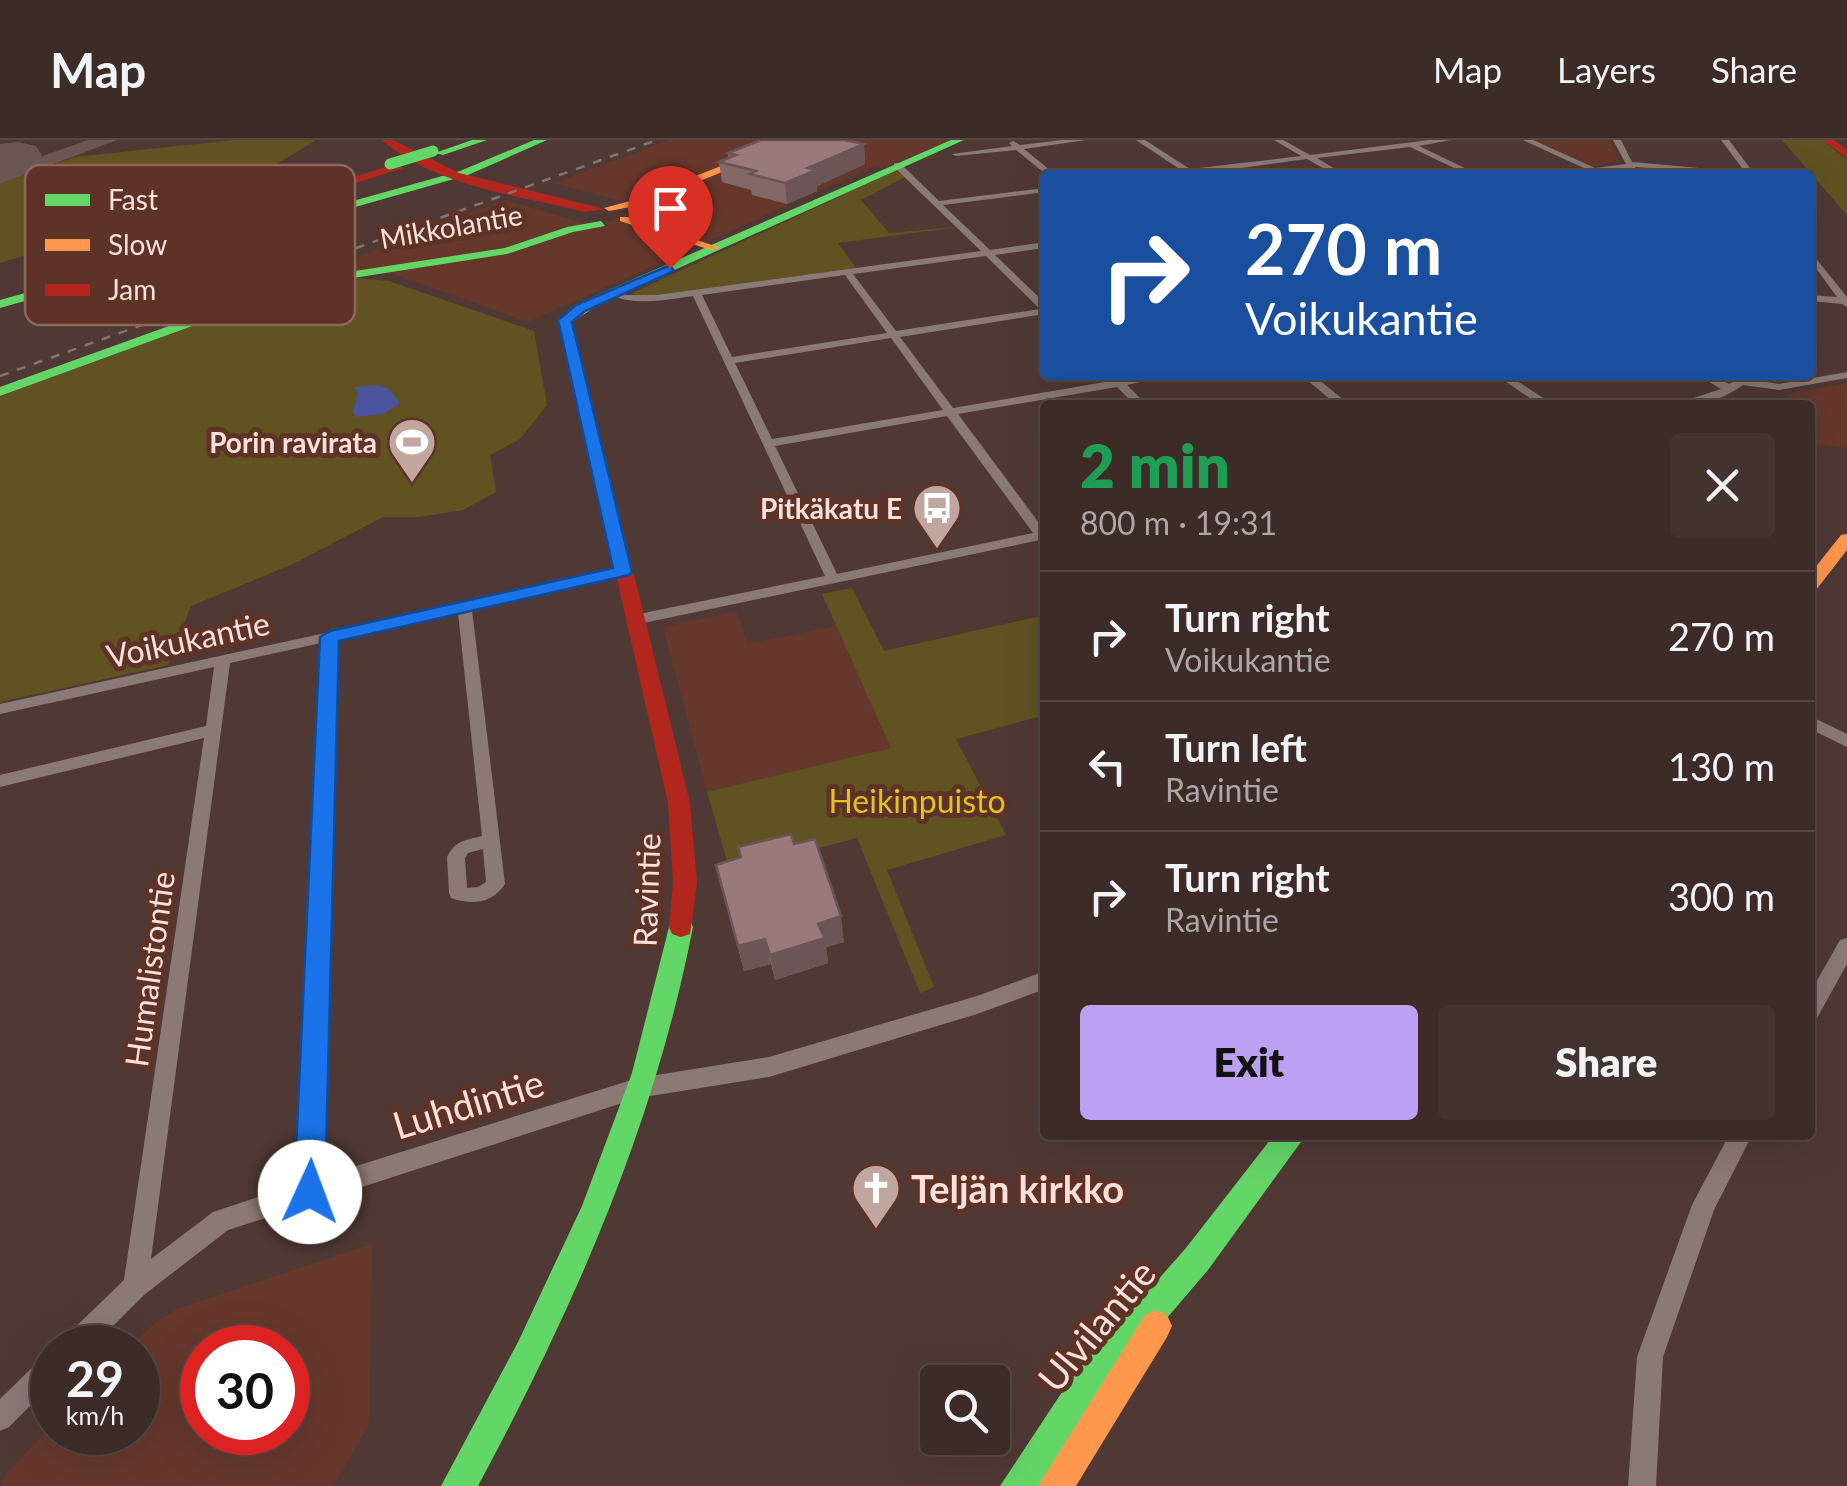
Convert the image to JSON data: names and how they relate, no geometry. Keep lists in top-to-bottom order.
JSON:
{
  "streets": {
    "main road": ["Mikkolantie", "Ravintie", "Ulvilantie"],
    "street": ["Voikukantie", "Humalistontie", "Luhdintie"]
  },
  "crossings": [
    ["Voikukantie", "Ravintie"],
    ["Voikukantie", "Humalistontie"],
    ["Ravintie", "Luhdintie"],
    ["Humalistontie", "Luhdintie"]
  ],
  "parks": ["Heikinpuisto"],
  "places": {
    "sports": ["Porin ravirata"],
    "bus stop": ["Pitkäkatu E"],
    "church": ["Teljän kirkko"]
  },
  "legend": ["Fast", "Slow", "Jam"],
  "page": {
    "header": "Map",
    "nav": ["Map", "Layers", "Share"],
    "turn": ["270 m", "Voikukantie"],
    "heading": ["2 min", "800 m · 19:31"],
    "list": [
      {
        "name": "Turn right",
        "note": "Voikukantie",
        "value": "270 m"
      },
      {
        "name": "Turn left",
        "note": "Ravintie",
        "value": "130 m"
      },
      {
        "name": "Turn right",
        "note": "Ravintie",
        "value": "300 m"
      }
    ],
    "buttons": ["Exit", "Share"],
    "speed": "29 km/h",
    "limit": "30"
  }
}
